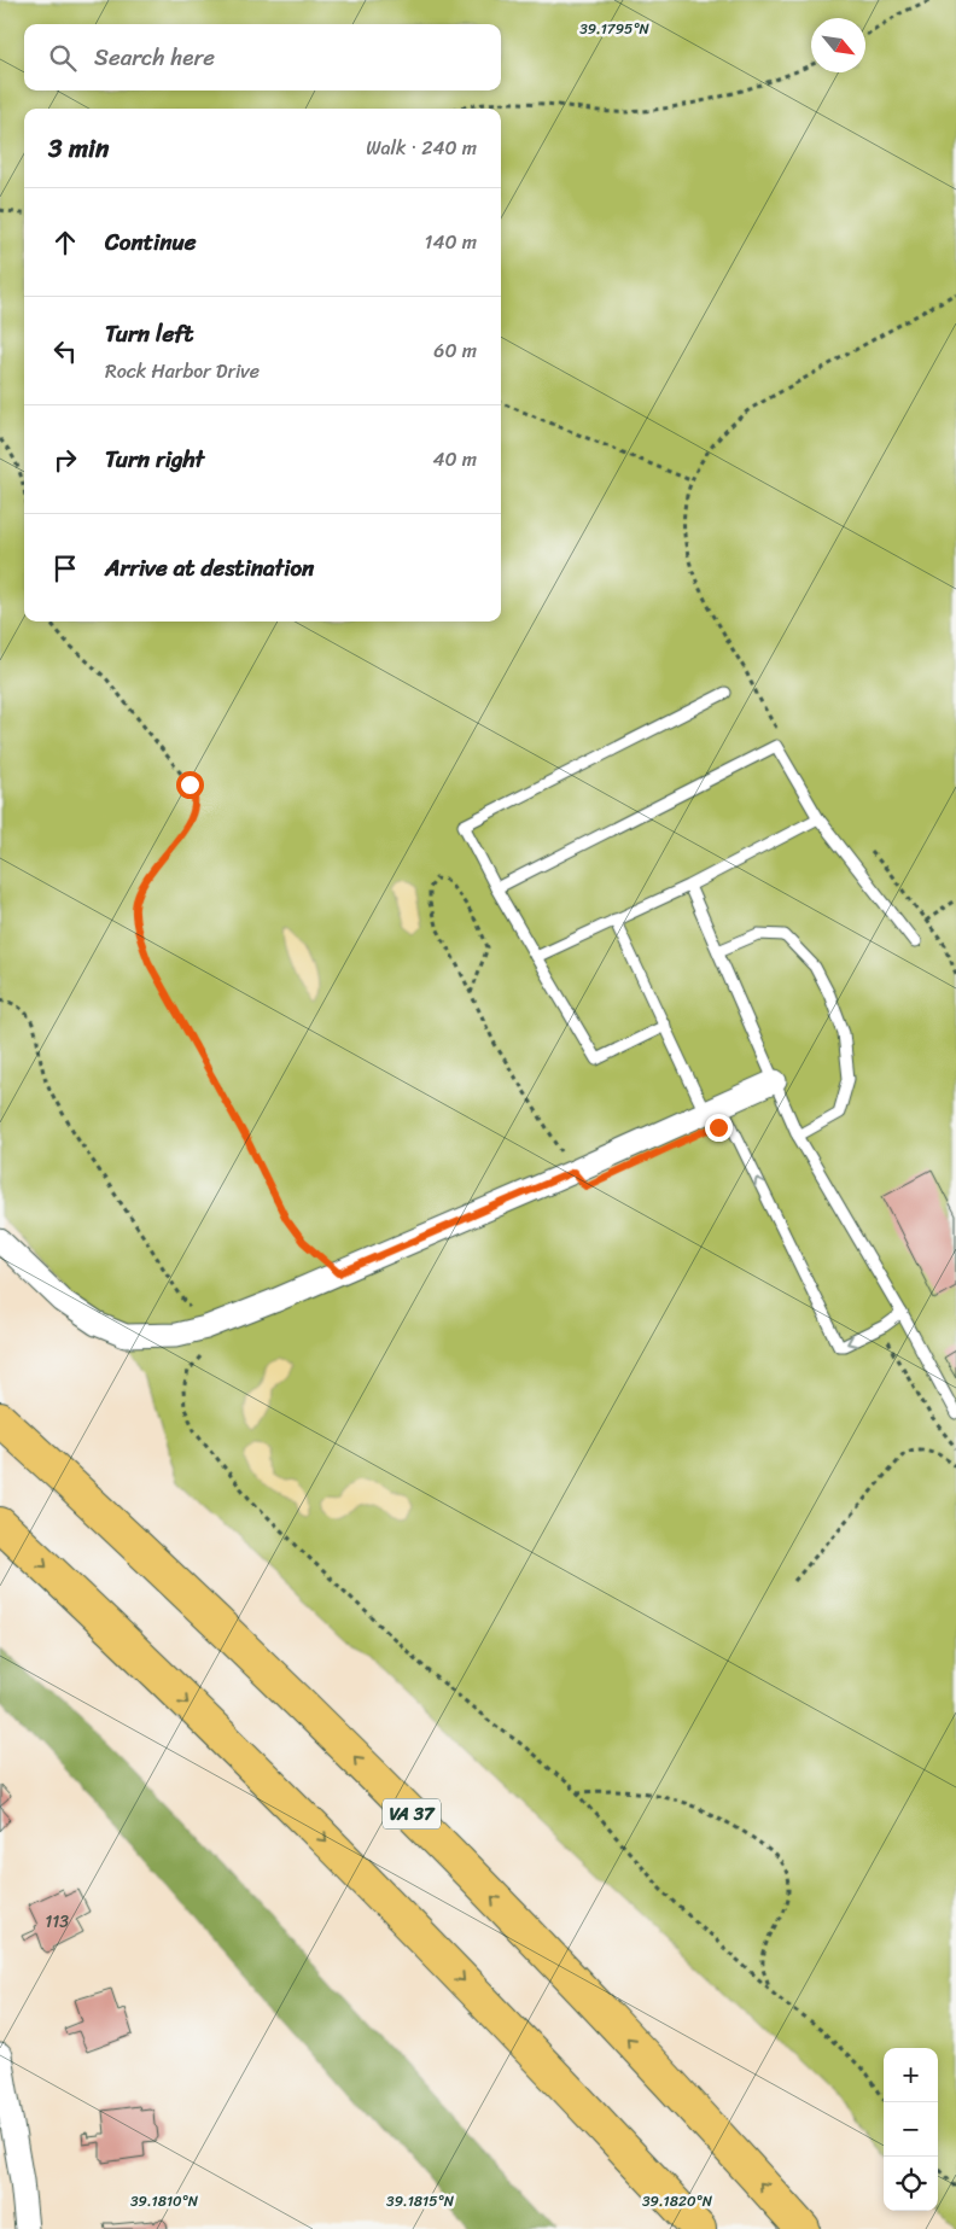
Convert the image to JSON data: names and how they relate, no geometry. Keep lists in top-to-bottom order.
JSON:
{
  "streets": {
    "highway": ["VA 37"]
  },
  "house_numbers": ["113"],
  "north": "bottom right",
  "page": {
    "search": "Search here",
    "heading": ["3 min", "Walk · 240 m"],
    "list": [
      ["Continue", "140 m"],
      ["Turn left", "Rock Harbor Drive", "60 m"],
      ["Turn right", "40 m"],
      "Arrive at destination"
    ],
    "map_buttons": ["+", "−"]
  },
  "coordinates": [
    "39.1795°N",
    "39.1810°N",
    "39.1815°N",
    "39.1820°N"
  ]
}
